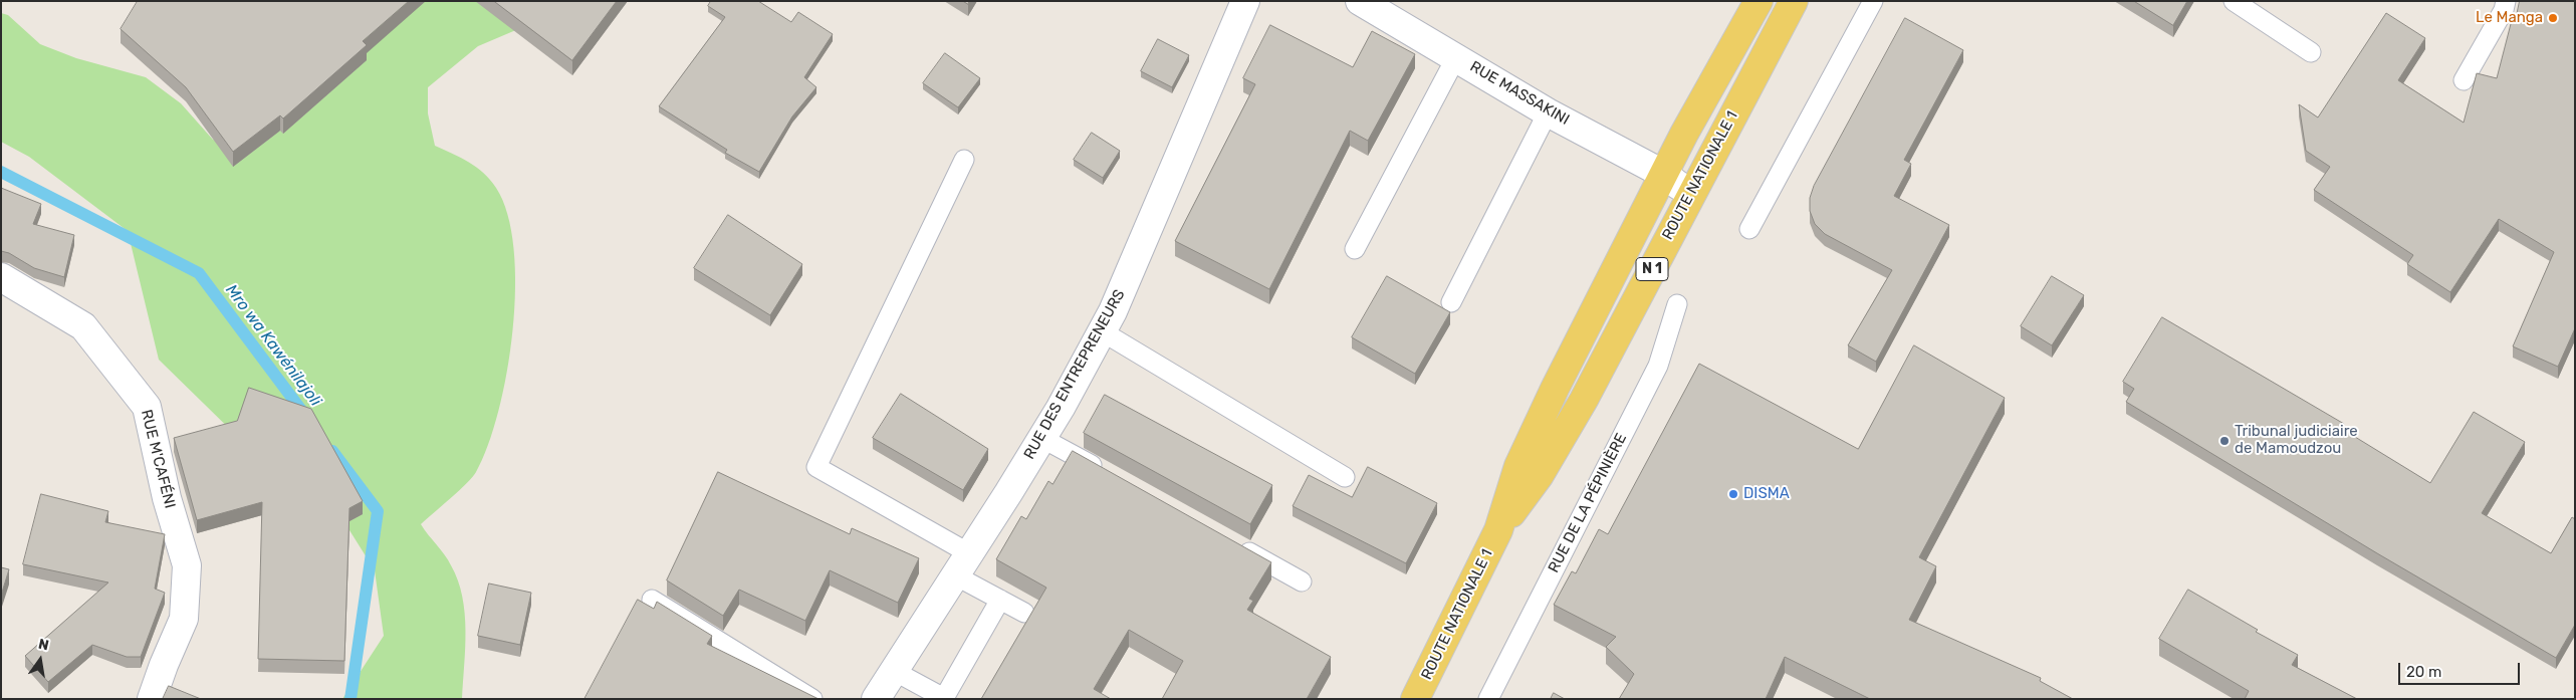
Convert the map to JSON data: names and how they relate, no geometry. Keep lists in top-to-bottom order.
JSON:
{
  "streets": {
    "main road": ["ROUTE NATIONALE 1", "N 1"],
    "street": ["RUE MASSAKINI", "RUE DES ENTREPRENEURS", "RUE M'CAFÉNI"],
    "lane": ["RUE DE LA PÉPINIÈRE"]
  },
  "crossings": [
    ["RUE MASSAKINI", "ROUTE NATIONALE 1"]
  ],
  "water": ["Mro wa Kawénilajoli"],
  "places": ["Le Manga", "Tribunal judiciaire de Mamoudzou", "DISMA"],
  "scale_bar": "20 m",
  "north": "top"
}
